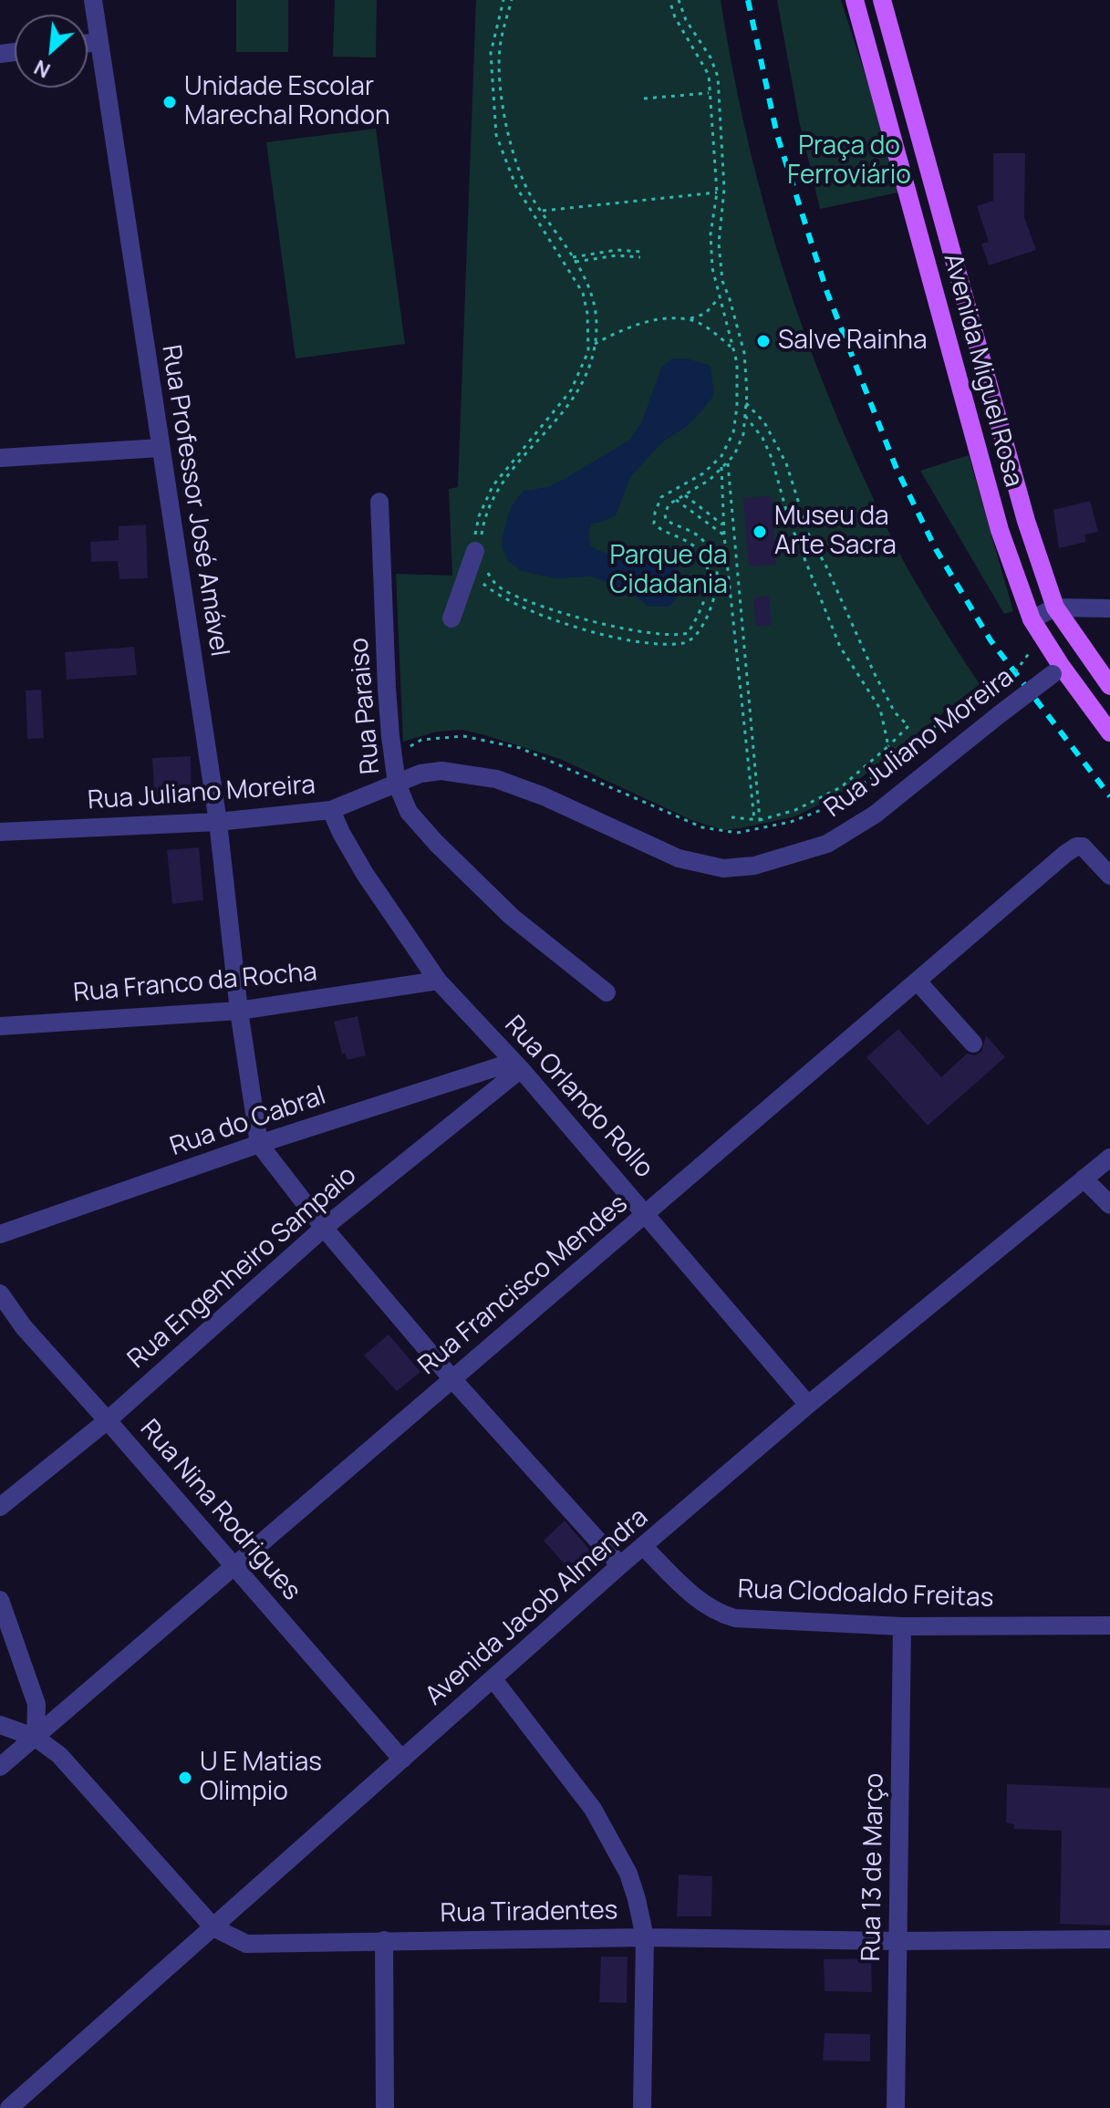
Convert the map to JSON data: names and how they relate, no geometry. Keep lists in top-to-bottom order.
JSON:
{
  "streets": {
    "main road": ["Avenida Miguel Rosa"],
    "street": [
      "Rua Professor José Amável",
      "Rua Paraiso",
      "Rua Juliano Moreira",
      "Rua Franco da Rocha",
      "Rua Orlando Rollo",
      "Rua do Cabral",
      "Rua Engenheiro Sampaio",
      "Rua Francisco Mendes",
      "Rua Nina Rodrigues",
      "Rua Clodoaldo Freitas",
      "Avenida Jacob Almendra",
      "Rua 13 de Março",
      "Rua Tiradentes"
    ]
  },
  "crossings": [
    ["Avenida Miguel Rosa", "Rua Juliano Moreira"],
    ["Rua Professor José Amável", "Rua Juliano Moreira"],
    ["Rua Professor José Amável", "Rua Franco da Rocha"],
    ["Rua Professor José Amável", "Rua do Cabral"],
    ["Rua Paraiso", "Rua Juliano Moreira"],
    ["Rua Juliano Moreira", "Rua Orlando Rollo"],
    ["Rua Franco da Rocha", "Rua Orlando Rollo"],
    ["Rua Orlando Rollo", "Rua do Cabral"],
    ["Rua Orlando Rollo", "Rua Engenheiro Sampaio"],
    ["Rua Orlando Rollo", "Rua Francisco Mendes"],
    ["Rua Orlando Rollo", "Avenida Jacob Almendra"],
    ["Rua do Cabral", "Rua Engenheiro Sampaio"],
    ["Rua Engenheiro Sampaio", "Rua Nina Rodrigues"],
    ["Rua Francisco Mendes", "Rua Nina Rodrigues"],
    ["Rua Francisco Mendes", "Rua Tiradentes"],
    ["Rua Nina Rodrigues", "Avenida Jacob Almendra"],
    ["Rua Clodoaldo Freitas", "Avenida Jacob Almendra"],
    ["Rua Clodoaldo Freitas", "Rua 13 de Março"],
    ["Avenida Jacob Almendra", "Rua Tiradentes"],
    ["Rua 13 de Março", "Rua Tiradentes"]
  ],
  "parks": ["Praça do Ferroviário", "Parque da Cidadania"],
  "places": [
    "Unidade Escolar Marechal Rondon",
    "Salve Rainha",
    "Museu da Arte Sacra",
    "U E Matias Olimpio"
  ],
  "north": "bottom left"
}
